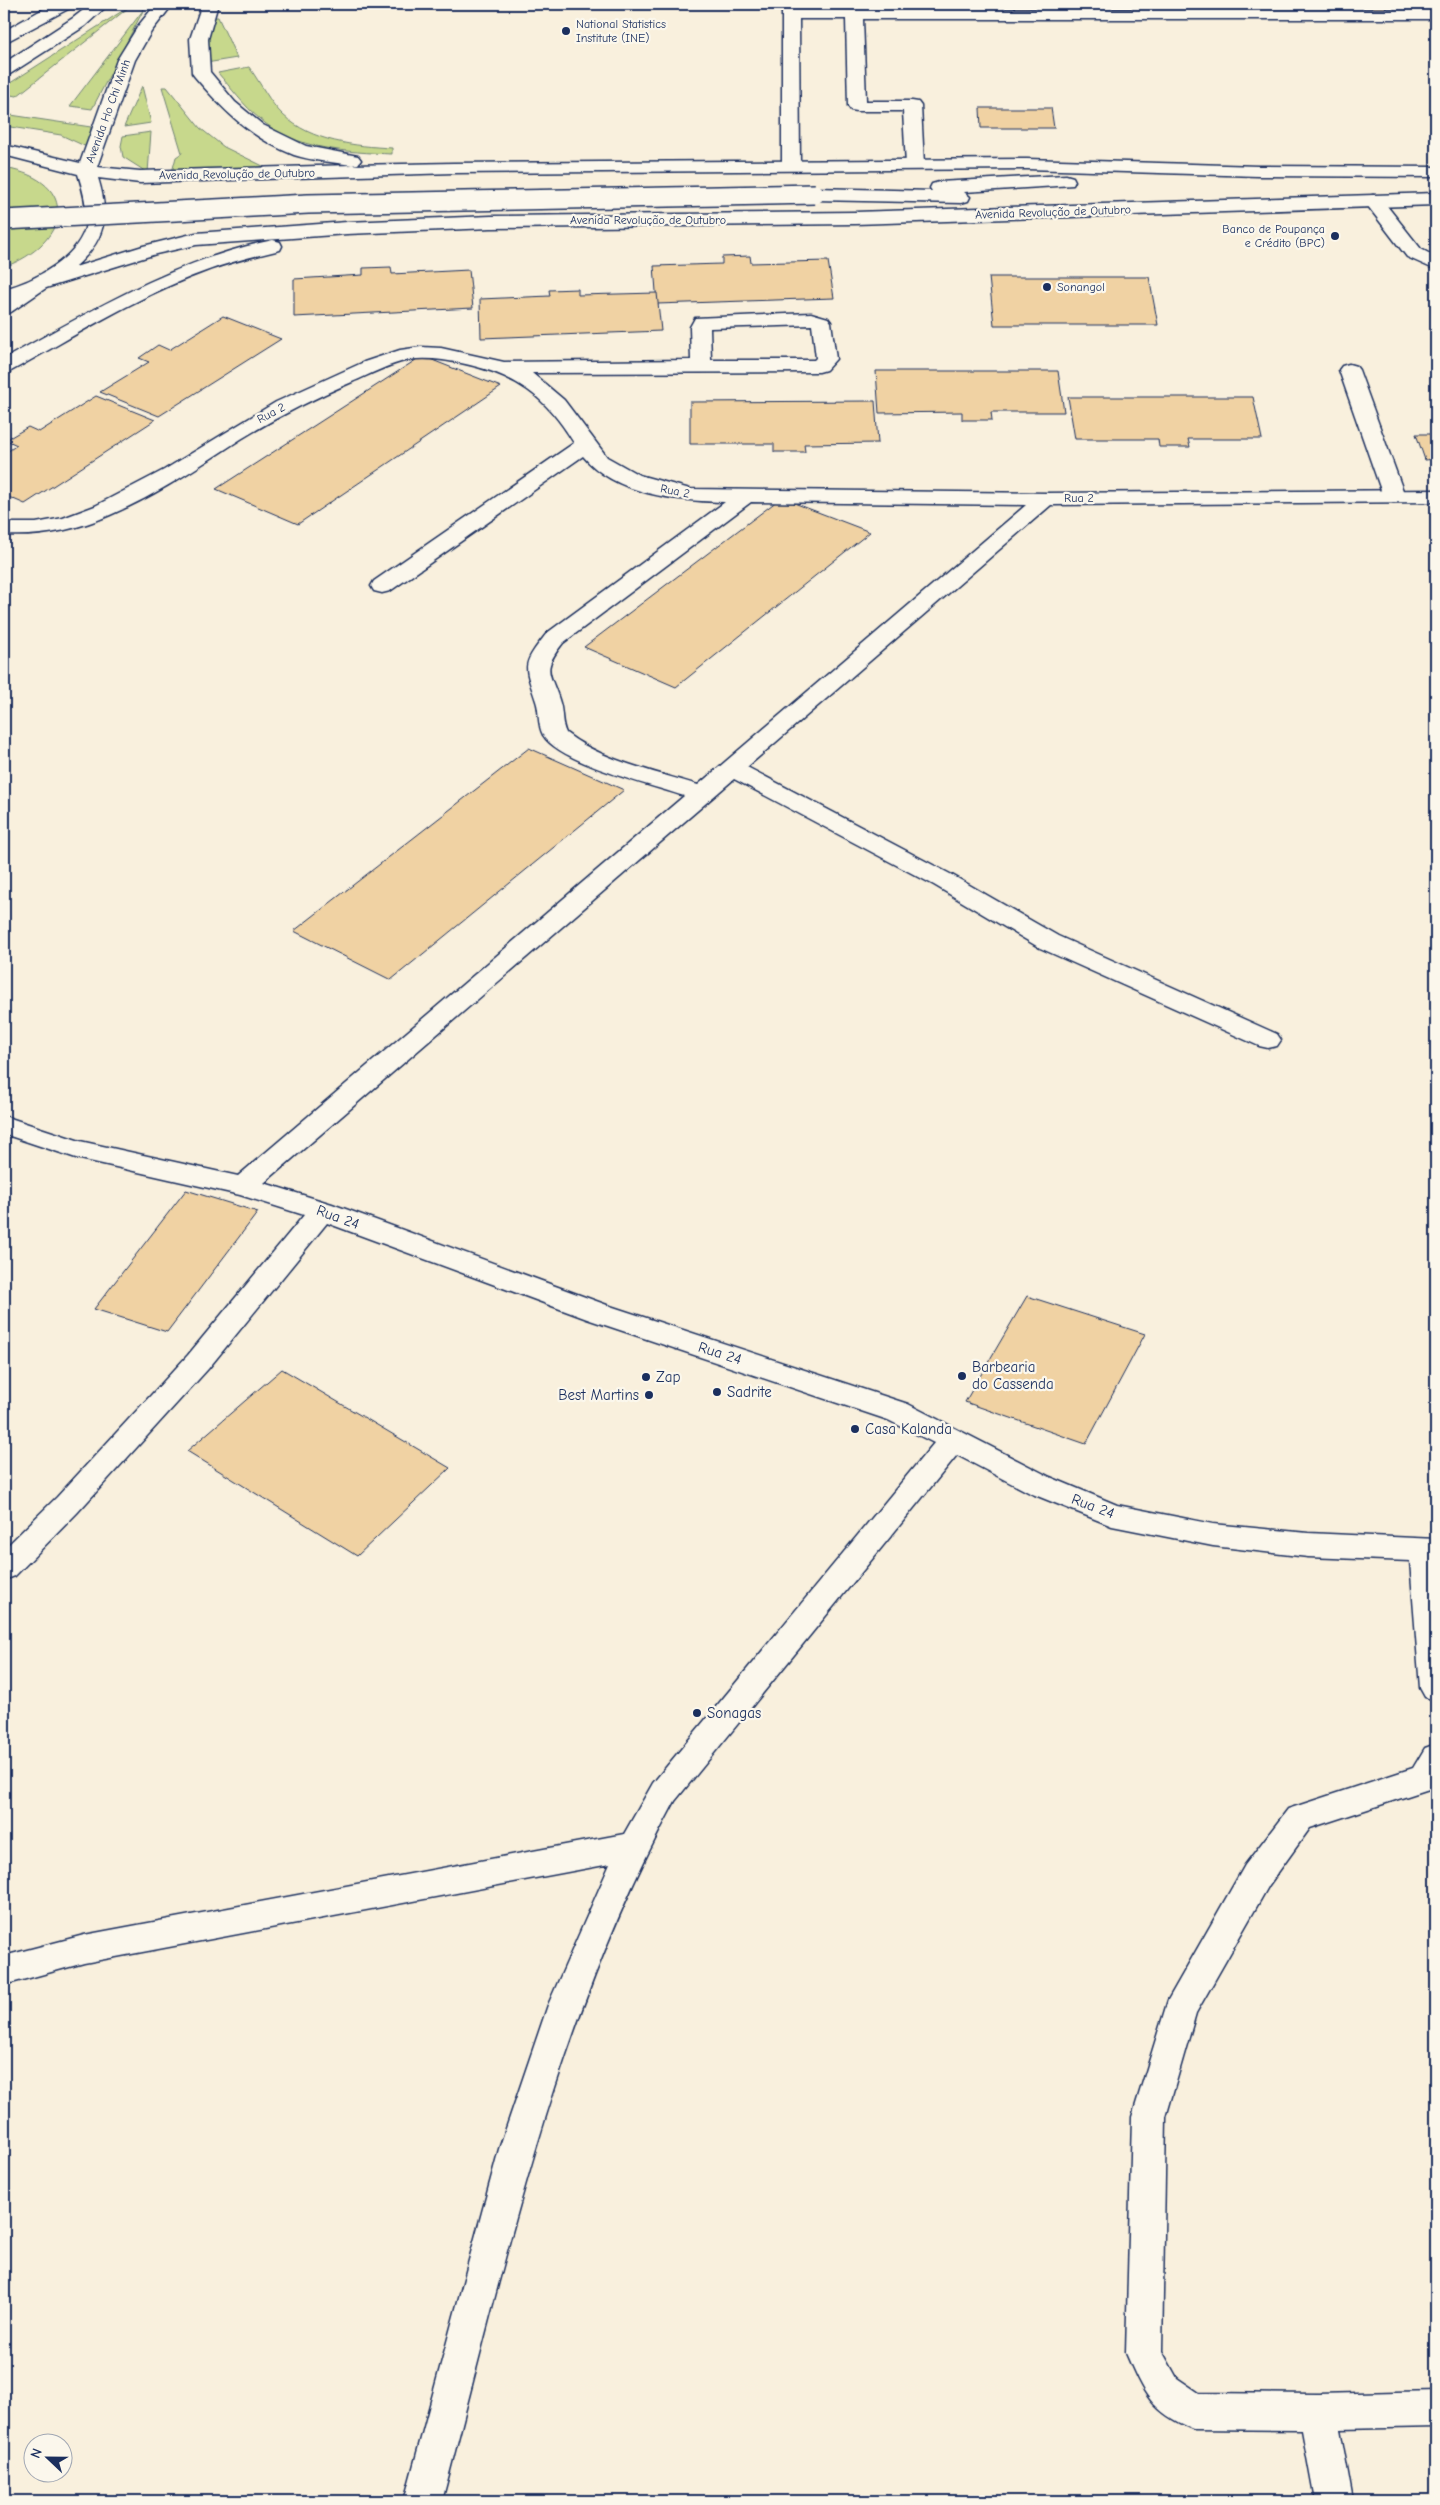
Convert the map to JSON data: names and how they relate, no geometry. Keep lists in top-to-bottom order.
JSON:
{
  "streets": {
    "street": [
      "Avenida Ho Chi Minh",
      "Avenida Revolução de Outubro",
      "Rua 2",
      "Rua 24"
    ]
  },
  "crossings": [
    ["Avenida Ho Chi Minh", "Avenida Revolução de Outubro"]
  ],
  "places": [
    "National Statistics Institute (INE)",
    "Banco de Poupança e Crédito (BPC)",
    "Sonangol",
    "Barbearia do Cassenda",
    "Zap",
    "Sadrite",
    "Best Martins",
    "Casa Kalanda",
    "Sonagas"
  ],
  "north": "left"
}
